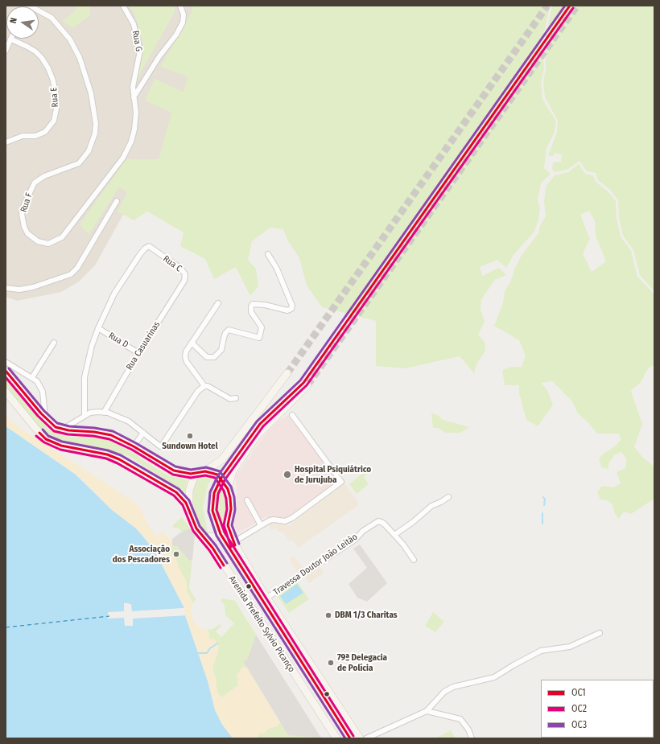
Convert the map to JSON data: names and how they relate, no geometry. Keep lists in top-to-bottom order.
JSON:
{
  "streets": {
    "main road": ["Avenida Prefeito Sylvio Picanço"],
    "street": [
      "Rua G",
      "Rua E",
      "Rua F",
      "Rua C",
      "Rua D",
      "Rua Casuarinas",
      "Travessa Doutor João Leitão"
    ]
  },
  "crossings": [
    ["Rua G", "Rua F"],
    ["Rua C", "Rua D"],
    ["Rua C", "Rua Casuarinas"],
    ["Rua D", "Rua Casuarinas"]
  ],
  "places": [
    "Sundown Hotel",
    "Hospital Psiquiátrico de Jurujuba",
    "Associação dos Pescadores",
    "DBM 1/3 Charitas",
    "79ª Delegacia de Polícia"
  ],
  "lines": ["transit line OC1", "transit line OC3", "transit line OC2"],
  "legend": ["OC1", "OC2", "OC3"],
  "north": "left"
}
